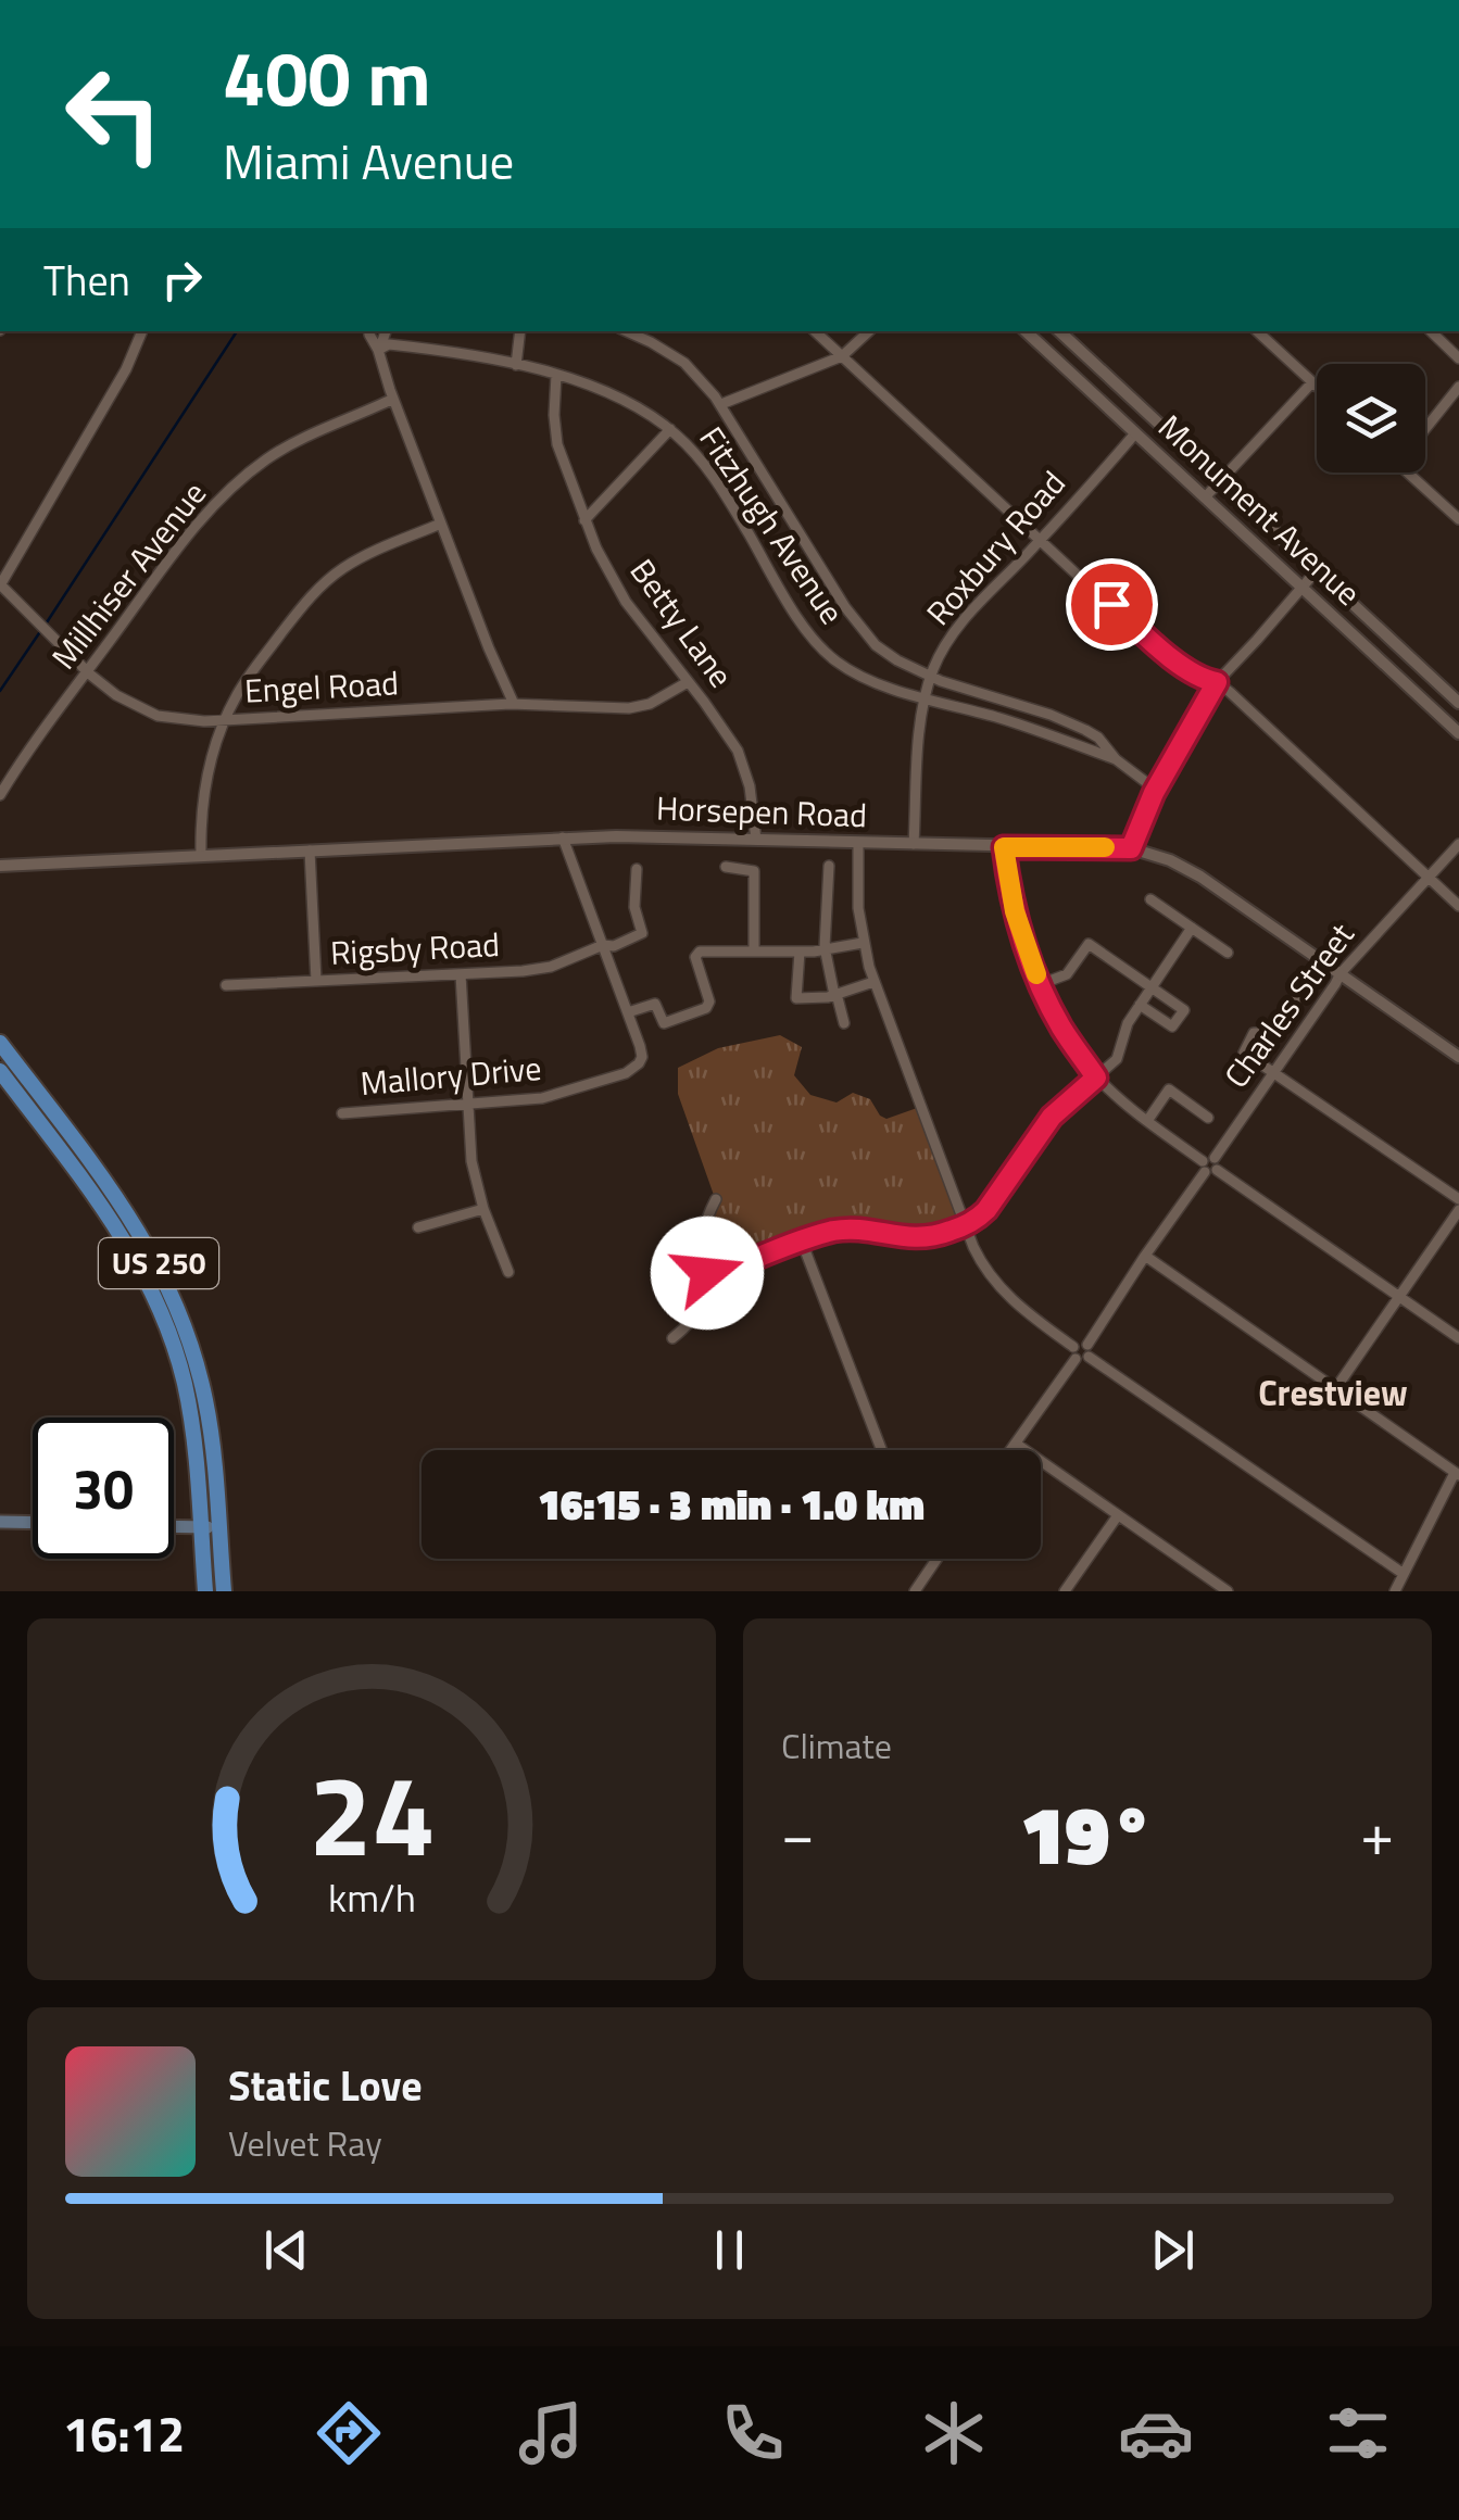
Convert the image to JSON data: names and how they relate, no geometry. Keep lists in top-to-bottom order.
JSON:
{
  "streets": {
    "main road": ["US 250"],
    "street": [
      "Monument Avenue",
      "Fitzhugh Avenue",
      "Roxbury Road",
      "Millhiser Avenue",
      "Betty Lane",
      "Engel Road",
      "Horsepen Road",
      "Rigsby Road",
      "Charles Street",
      "Mallory Drive"
    ]
  },
  "crossings": [
    ["Monument Avenue", "Roxbury Road"],
    ["Fitzhugh Avenue", "Roxbury Road"],
    ["Fitzhugh Avenue", "Betty Lane"],
    ["Roxbury Road", "Horsepen Road"],
    ["Millhiser Avenue", "Engel Road"],
    ["Betty Lane", "Engel Road"],
    ["Betty Lane", "Horsepen Road"],
    ["Horsepen Road", "Charles Street"]
  ],
  "districts": ["Crestview"],
  "page": {
    "turn": ["400 m", "Miami Avenue"],
    "then": "Then",
    "limit": "30",
    "trip": "16:15 · 3 min · 1.0 km",
    "tile": "Climate",
    "heat": ["−", "19°", "+"],
    "song": ["Static Love", "Velvet Ray"],
    "tabs": "16:12",
    "gauge": ["24", "km/h"]
  }
}
